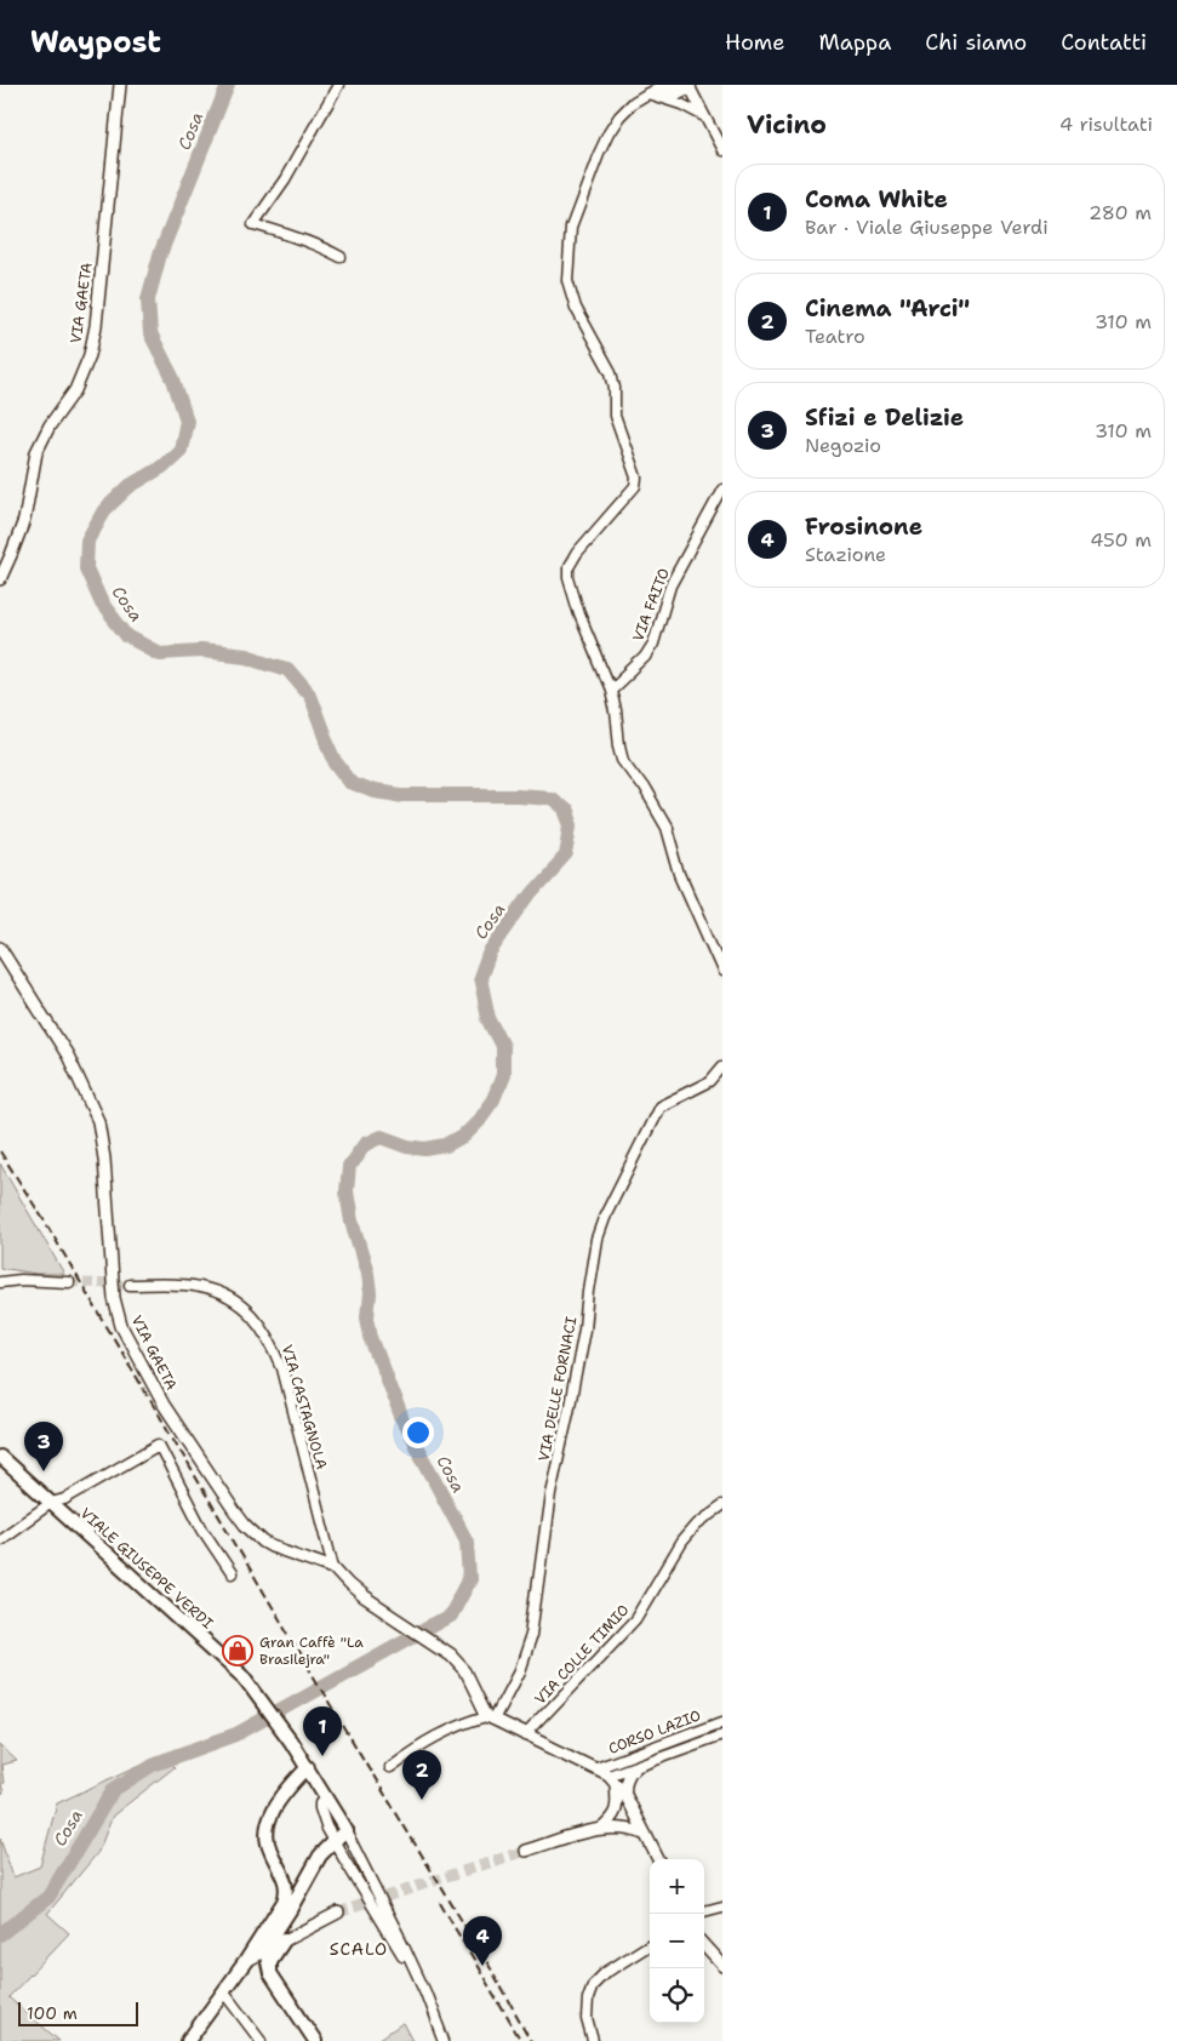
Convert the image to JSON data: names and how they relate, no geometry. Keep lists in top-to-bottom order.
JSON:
{
  "streets": {
    "main road": ["VIALE GIUSEPPE VERDI"],
    "street": [
      "VIA GAETA",
      "VIA FAITO",
      "VIA DELLE FORNACI",
      "VIA CASTAGNOLA",
      "VIA COLLE TIMIO",
      "CORSO LAZIO"
    ]
  },
  "crossings": [
    ["VIA GAETA", "VIA DELLE FORNACI"],
    ["VIA GAETA", "VIA CASTAGNOLA"]
  ],
  "districts": ["SCALO"],
  "water": ["Cosa"],
  "places": {
    "shop": ["Gran Caffè \"La Brasilejra\""]
  },
  "scale_bar": "100 m",
  "page": {
    "header": "Waypost",
    "nav": [
      "Home",
      "Mappa",
      "Chi siamo",
      "Contatti"
    ],
    "heading": ["Vicino", "4 risultati"],
    "list": [
      {
        "mark": "1",
        "name": "Coma White",
        "note": "Bar · Viale Giuseppe Verdi",
        "value": "280 m"
      },
      {
        "mark": "2",
        "name": "Cinema \"Arci\"",
        "note": "Teatro",
        "value": "310 m"
      },
      {
        "mark": "3",
        "name": "Sfizi e Delizie",
        "note": "Negozio",
        "value": "310 m"
      },
      {
        "mark": "4",
        "name": "Frosinone",
        "note": "Stazione",
        "value": "450 m"
      }
    ],
    "pins": [
      "3",
      "1",
      "2",
      "4"
    ],
    "map_buttons": ["+", "−"],
    "scale": "100 m"
  }
}
